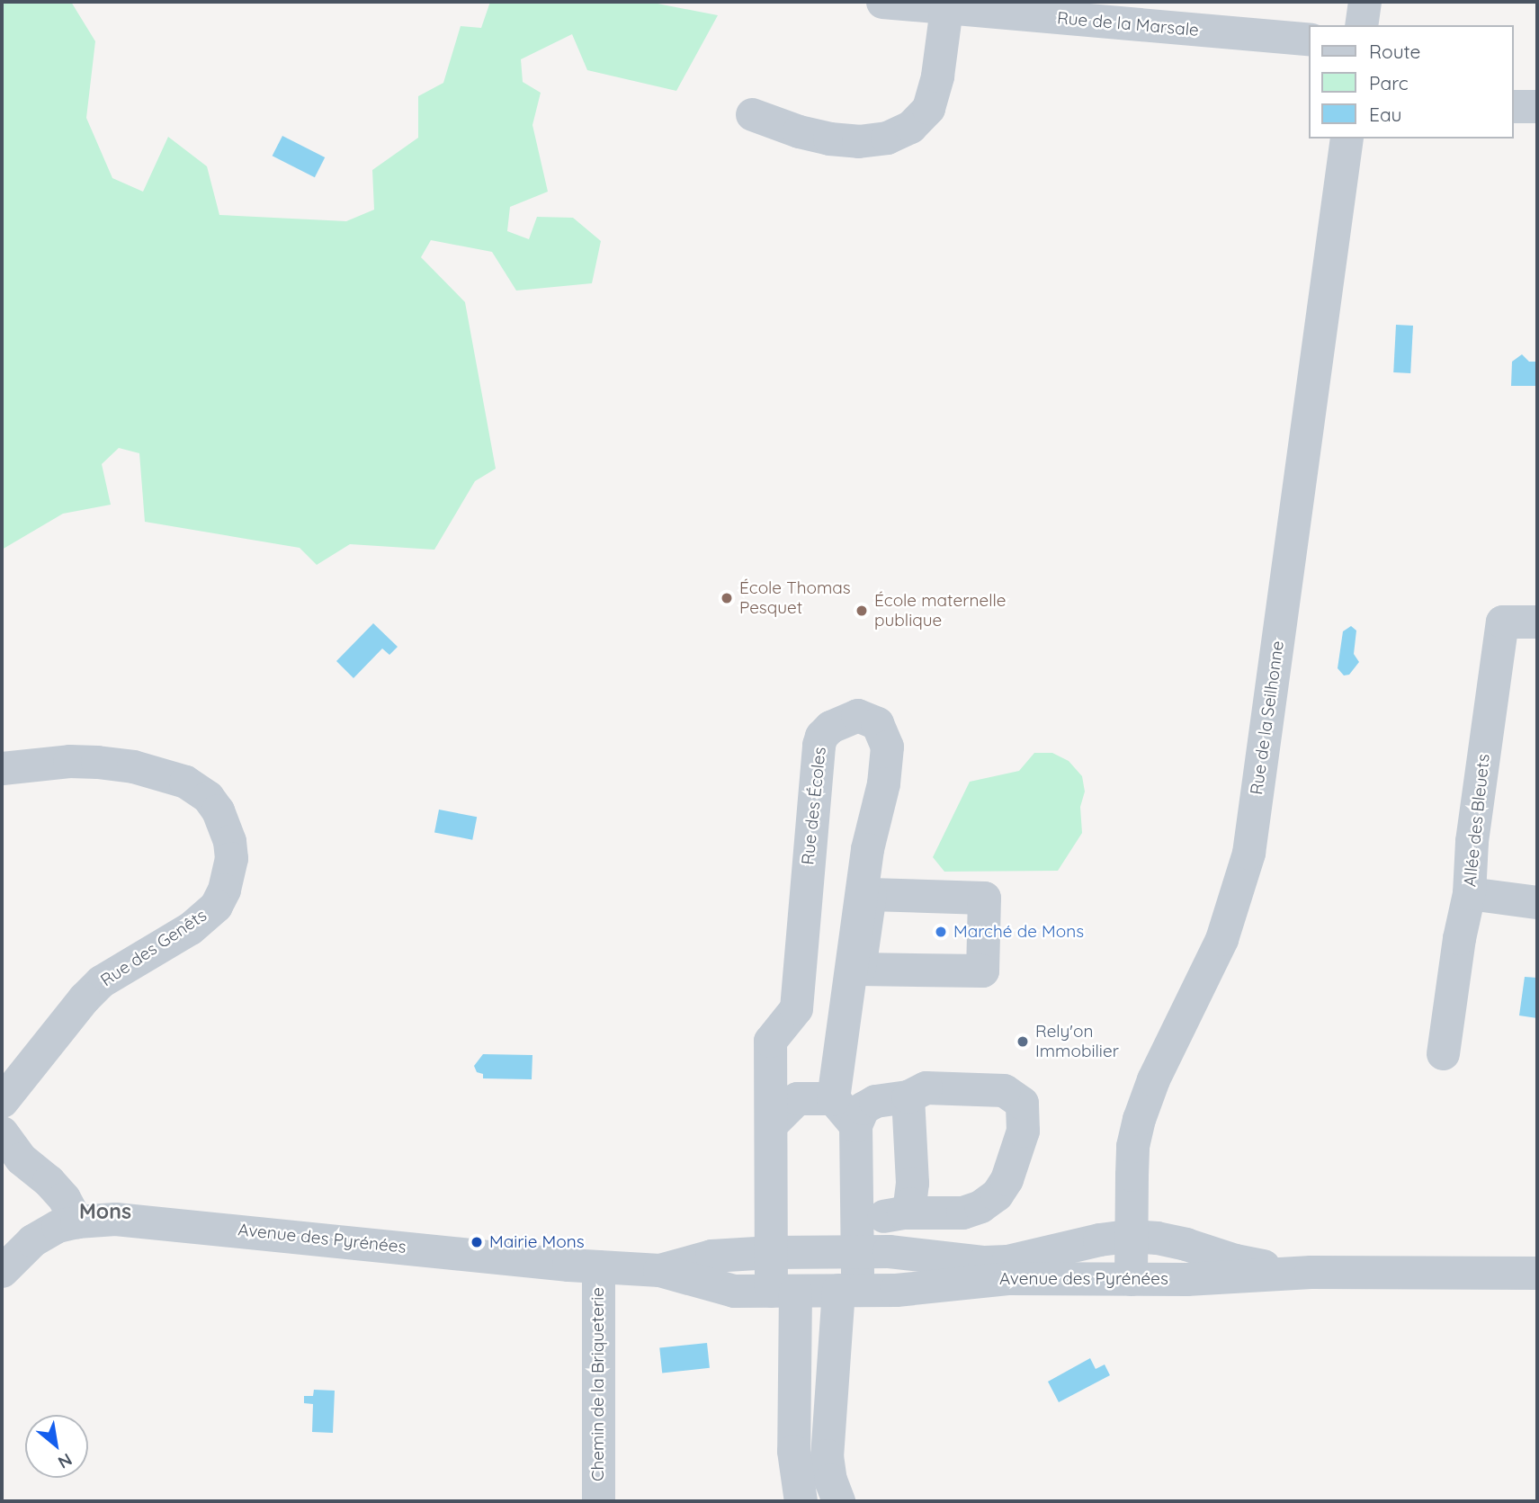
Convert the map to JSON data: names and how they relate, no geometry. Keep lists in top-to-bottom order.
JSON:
{
  "streets": {
    "street": [
      "Rue de la Marsale",
      "Rue de la Seilhonne",
      "Rue des Écoles",
      "Allée des Bleuets",
      "Rue des Genêts",
      "Avenue des Pyrénées",
      "Chemin de la Briqueterie"
    ]
  },
  "crossings": [
    ["Rue de la Seilhonne", "Avenue des Pyrénées"],
    ["Rue des Écoles", "Avenue des Pyrénées"],
    ["Avenue des Pyrénées", "Chemin de la Briqueterie"]
  ],
  "districts": ["Mons"],
  "places": [
    "École Thomas Pesquet",
    "École maternelle publique",
    "Marché de Mons",
    "Rely'on Immobilier",
    "Mairie Mons"
  ],
  "legend": ["Route", "Parc", "Eau"],
  "north": "bottom right"
}
